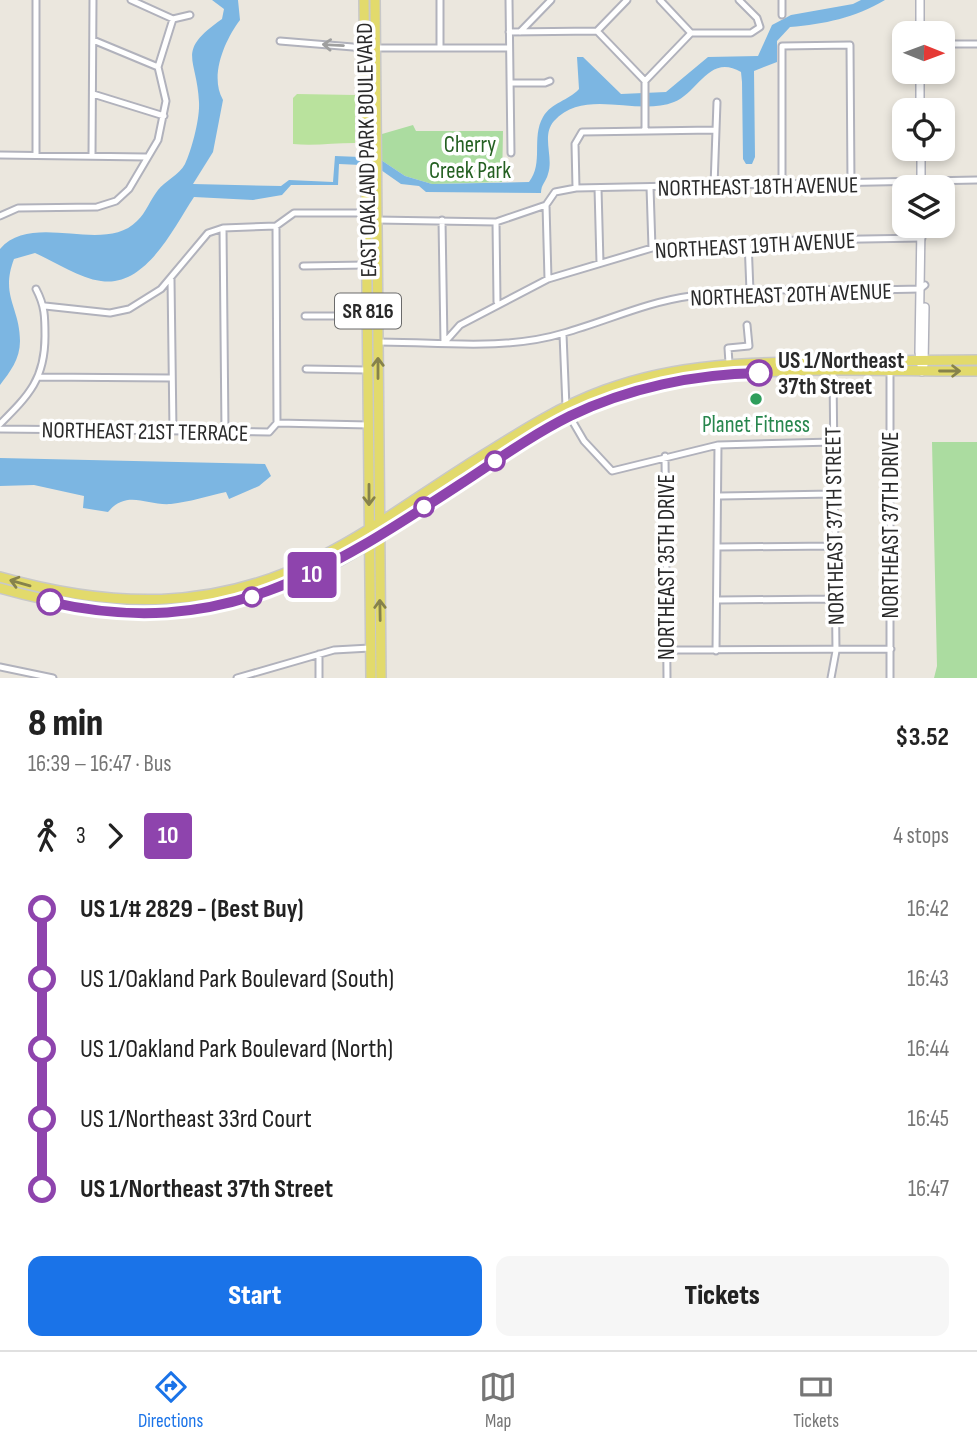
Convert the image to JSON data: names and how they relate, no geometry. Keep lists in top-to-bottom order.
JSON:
{
  "streets": {
    "main road": ["EAST OAKLAND PARK BOULEVARD", "SR 816"],
    "street": [
      "NORTHEAST 18TH AVENUE",
      "NORTHEAST 19TH AVENUE",
      "NORTHEAST 20TH AVENUE",
      "NORTHEAST 21ST TERRACE",
      "NORTHEAST 37TH DRIVE",
      "NORTHEAST 37TH STREET",
      "NORTHEAST 35TH DRIVE"
    ]
  },
  "crossings": [
    ["EAST OAKLAND PARK BOULEVARD", "NORTHEAST 20TH AVENUE"],
    ["EAST OAKLAND PARK BOULEVARD", "NORTHEAST 21ST TERRACE"],
    ["NORTHEAST 19TH AVENUE", "NORTHEAST 20TH AVENUE"]
  ],
  "parks": ["Cherry Creek Park"],
  "places": ["US 1/Northeast 37th Street", "Planet Fitness"],
  "lines": ["bus line 10"],
  "north": "right",
  "page": {
    "on_map": "10",
    "heading": ["8 min", "16:39 – 16:47 · Bus", "$3.52"],
    "legs": ["3", "10", "4 stops"],
    "list": [
      {
        "name": "US 1/# 2829 - (Best Buy)",
        "value": "16:42"
      },
      {
        "name": "US 1/Oakland Park Boulevard (South)",
        "value": "16:43"
      },
      {
        "name": "US 1/Oakland Park Boulevard (North)",
        "value": "16:44"
      },
      {
        "name": "US 1/Northeast 33rd Court",
        "value": "16:45"
      },
      {
        "name": "US 1/Northeast 37th Street",
        "value": "16:47"
      }
    ],
    "buttons": ["Start", "Tickets"],
    "tabs": ["Directions", "Map", "Tickets"]
  }
}
